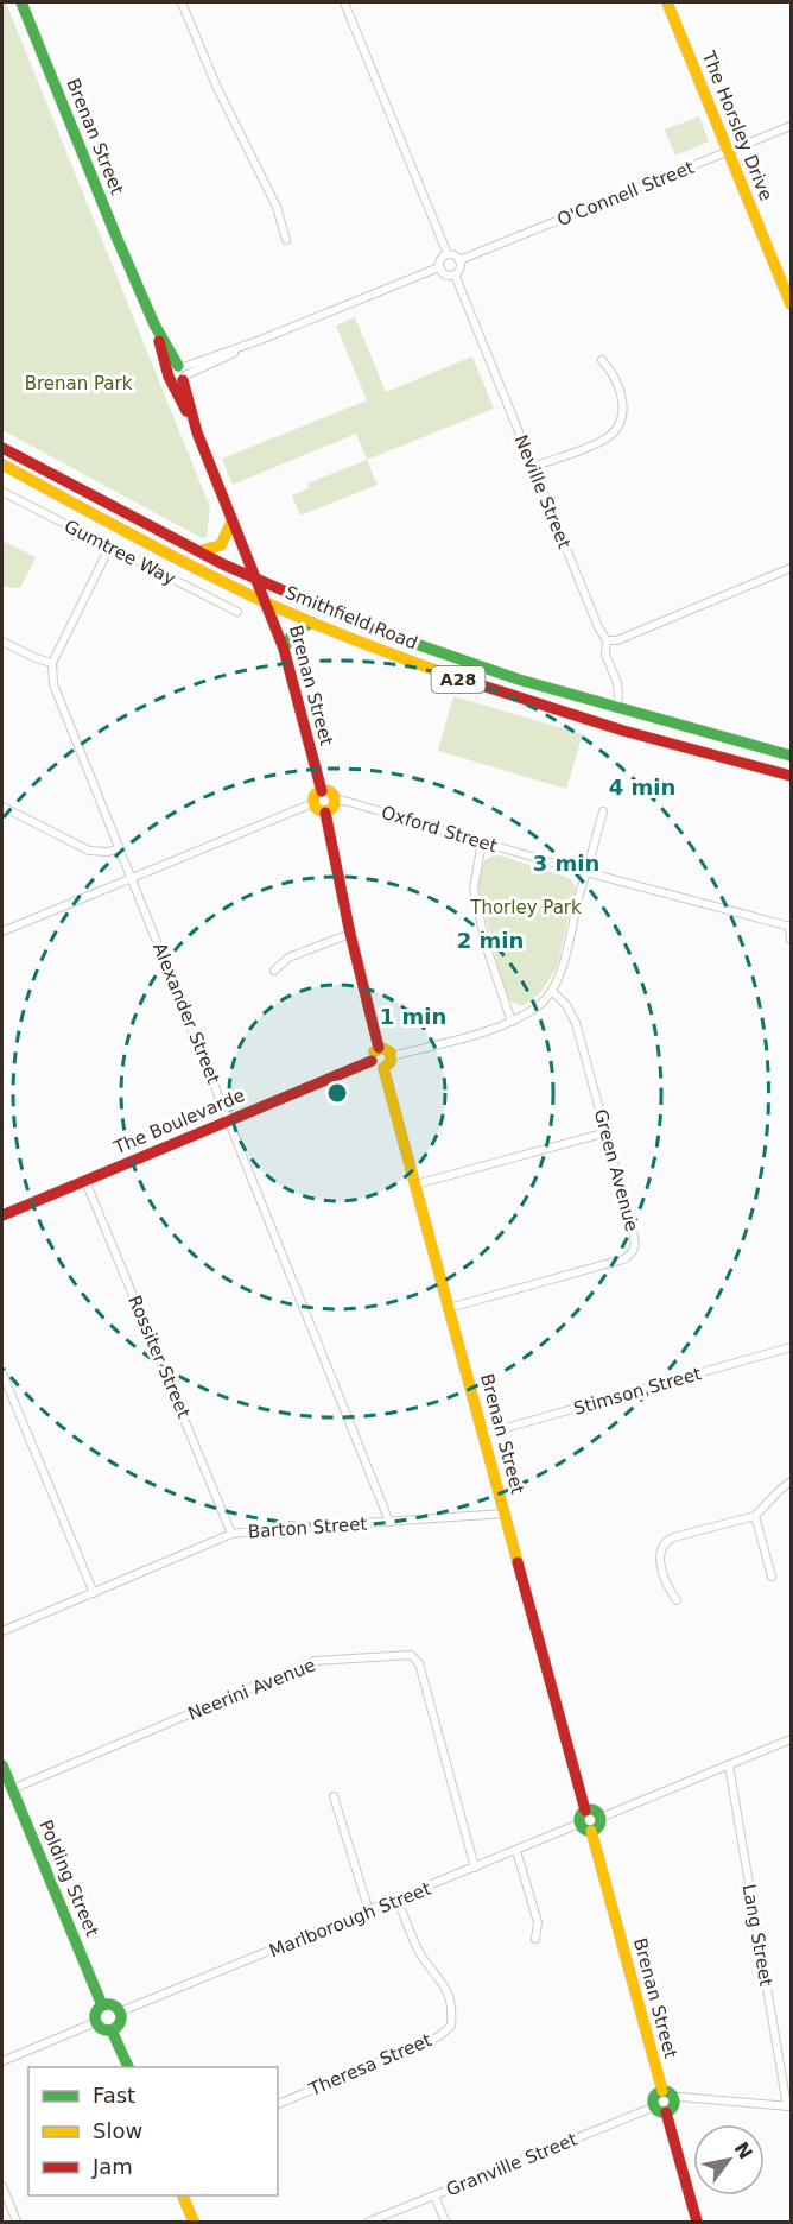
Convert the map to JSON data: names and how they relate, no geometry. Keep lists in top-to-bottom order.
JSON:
{
  "streets": {
    "main road": [
      "The Horsley Drive",
      "Brenan Street",
      "Smithfield Road",
      "A28",
      "The Boulevarde",
      "Polding Street"
    ],
    "street": [
      "O'Connell Street",
      "Neville Street",
      "Gumtree Way",
      "Oxford Street",
      "Alexander Street",
      "Green Avenue",
      "Rossiter Street",
      "Stimson Street",
      "Barton Street",
      "Neerini Avenue",
      "Marlborough Street",
      "Lang Street",
      "Theresa Street",
      "Granville Street"
    ]
  },
  "crossings": [
    ["The Horsley Drive", "O'Connell Street"],
    ["Brenan Street", "Smithfield Road"],
    ["Brenan Street", "Oxford Street"],
    ["Brenan Street", "The Boulevarde"],
    ["Brenan Street", "Green Avenue"],
    ["Brenan Street", "Stimson Street"],
    ["Brenan Street", "Barton Street"],
    ["Brenan Street", "Marlborough Street"],
    ["Brenan Street", "Granville Street"],
    ["O'Connell Street", "Neville Street"],
    ["Neville Street", "Smithfield Road"],
    ["Alexander Street", "The Boulevarde"],
    ["Alexander Street", "Barton Street"],
    ["The Boulevarde", "Rossiter Street"],
    ["Rossiter Street", "Barton Street"],
    ["Neerini Avenue", "Polding Street"],
    ["Neerini Avenue", "Marlborough Street"],
    ["Polding Street", "Marlborough Street"],
    ["Marlborough Street", "Theresa Street"]
  ],
  "parks": ["Brenan Park", "Thorley Park"],
  "legend": ["Fast", "Slow", "Jam"],
  "north": "top right",
  "rings": [
    "4 min",
    "3 min",
    "2 min",
    "1 min"
  ]
}
